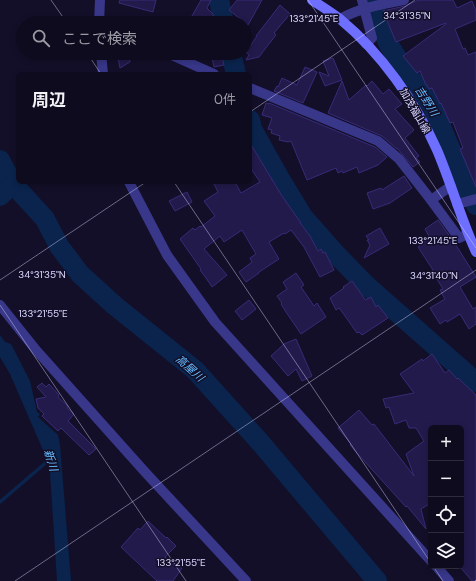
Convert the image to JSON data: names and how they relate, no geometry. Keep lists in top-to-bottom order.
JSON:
{
  "streets": {
    "main road": ["加茂福山線"]
  },
  "water": ["吉野川", "高屋川", "新川"],
  "page": {
    "search": "ここで検索",
    "heading": ["周辺", "0件"],
    "map_buttons": ["+", "−"]
  },
  "coordinates": [
    "34°31'35\"N",
    "133°21'45\"E",
    "34°31'40\"N",
    "133°21'55\"E"
  ]
}
